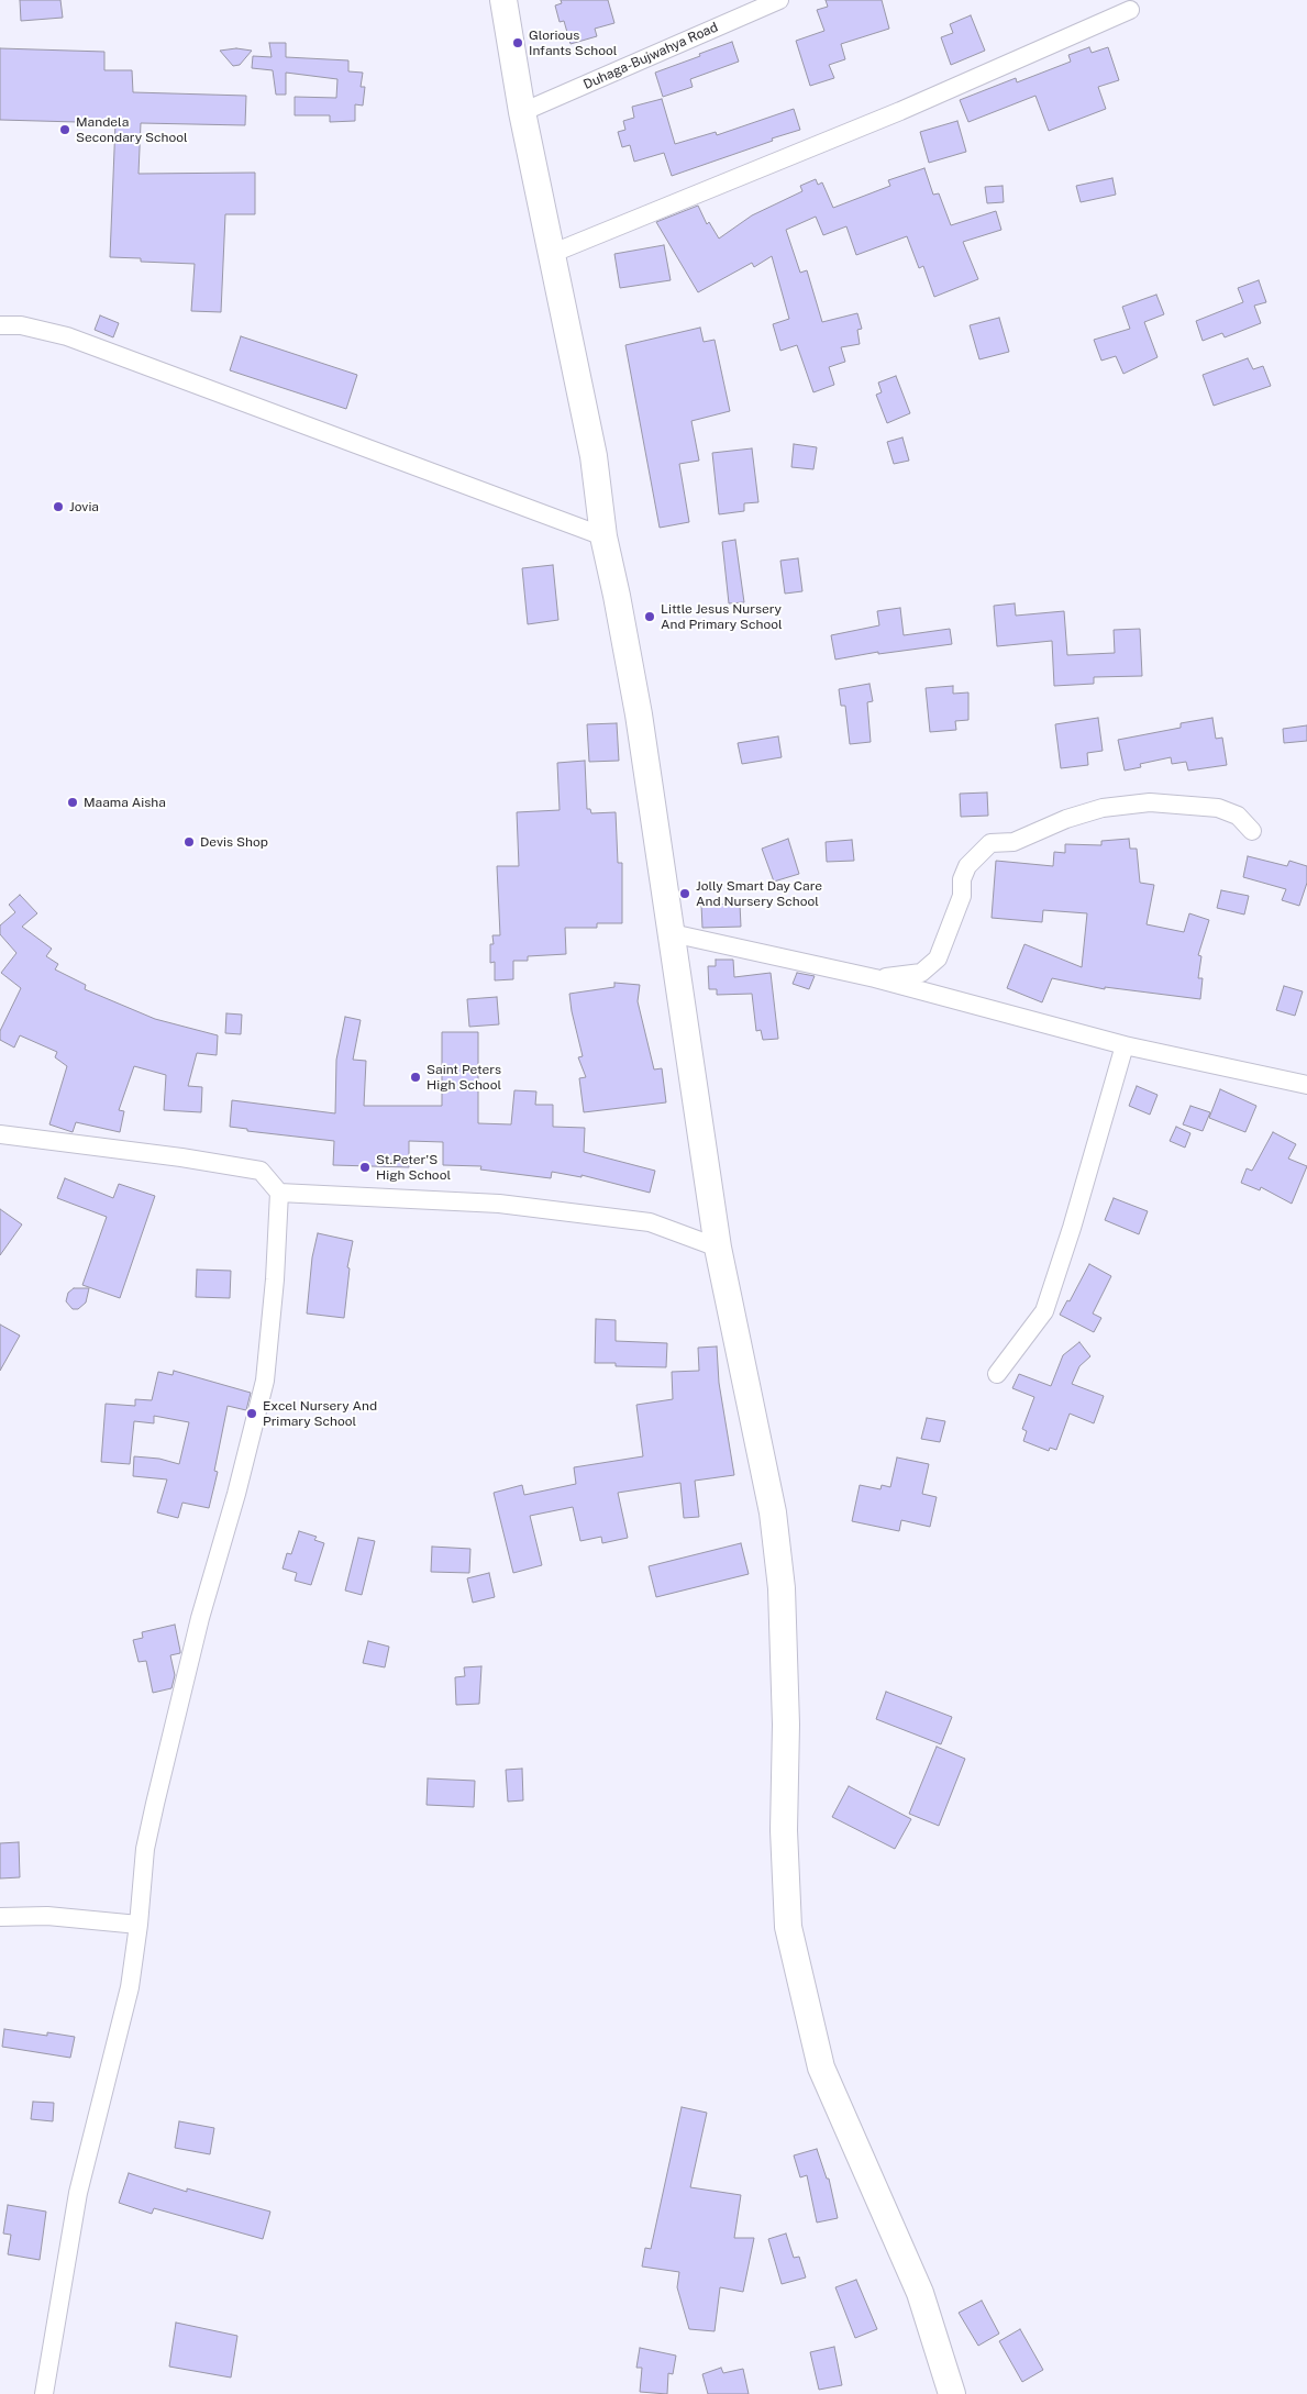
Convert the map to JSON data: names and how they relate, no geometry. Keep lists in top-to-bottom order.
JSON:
{
  "streets": {
    "street": ["Duhaga-Bujwahya Road"]
  },
  "places": [
    "Glorious Infants School",
    "Mandela Secondary School",
    "Jovia",
    "Little Jesus Nursery And Primary School",
    "Maama Aisha",
    "Devis Shop",
    "Jolly Smart Day Care And Nursery School",
    "Saint Peters High School",
    "St.Peter'S High School",
    "Excel Nursery And Primary School"
  ]
}
